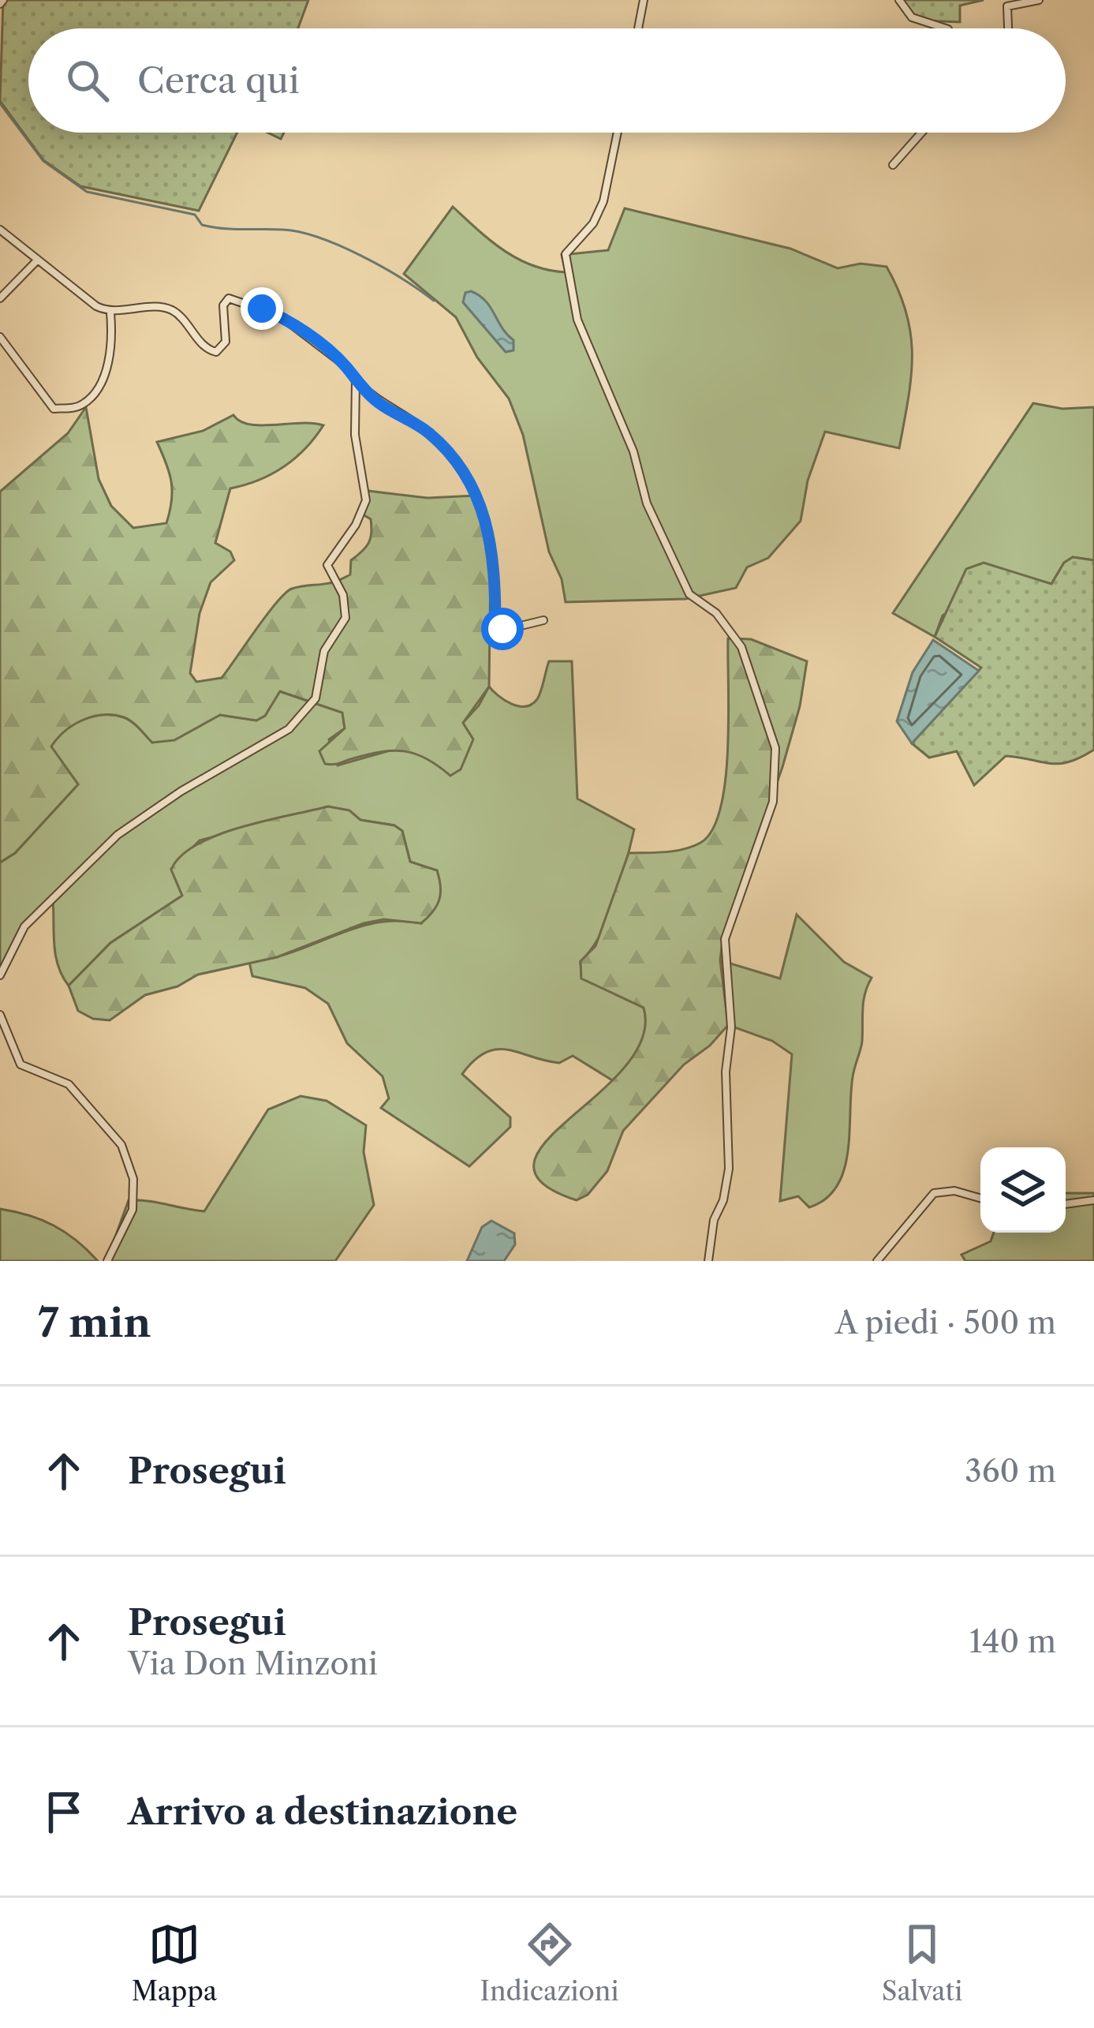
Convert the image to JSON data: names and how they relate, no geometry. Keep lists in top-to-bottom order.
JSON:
{
  "page": {
    "search": "Cerca qui",
    "heading": ["7 min", "A piedi · 500 m"],
    "list": [
      ["Prosegui", "360 m"],
      ["Prosegui", "Via Don Minzoni", "140 m"],
      "Arrivo a destinazione"
    ],
    "nav": ["Mappa", "Indicazioni", "Salvati"]
  }
}
